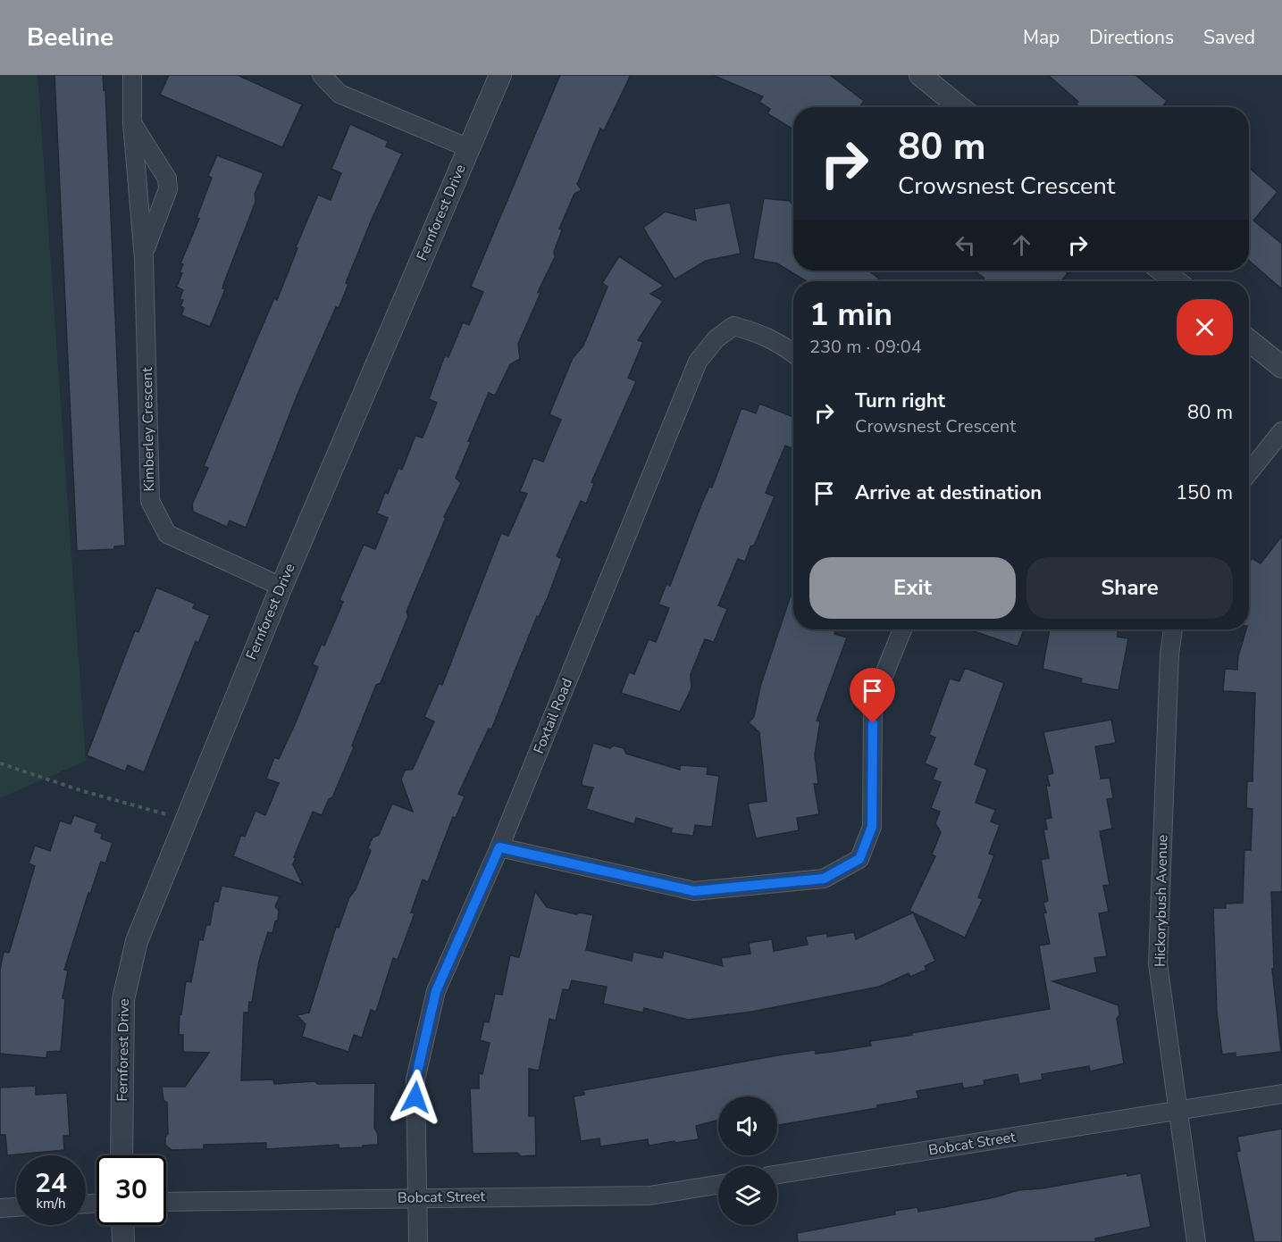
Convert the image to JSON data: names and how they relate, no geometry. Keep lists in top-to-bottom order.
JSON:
{
  "streets": {
    "street": [
      "Fernforest Drive",
      "Kimberley Crescent",
      "Foxtail Road",
      "Hickorybush Avenue",
      "Bobcat Street"
    ]
  },
  "crossings": [
    ["Fernforest Drive", "Kimberley Crescent"],
    ["Foxtail Road", "Bobcat Street"],
    ["Hickorybush Avenue", "Bobcat Street"]
  ],
  "page": {
    "header": "Beeline",
    "nav": ["Map", "Directions", "Saved"],
    "turn": ["80 m", "Crowsnest Crescent"],
    "heading": ["1 min", "230 m · 09:04"],
    "list": [
      {
        "name": "Turn right",
        "note": "Crowsnest Crescent",
        "value": "80 m"
      },
      {
        "name": "Arrive at destination",
        "value": "150 m"
      }
    ],
    "buttons": ["Exit", "Share"],
    "speed": "24 km/h",
    "limit": "30"
  }
}
